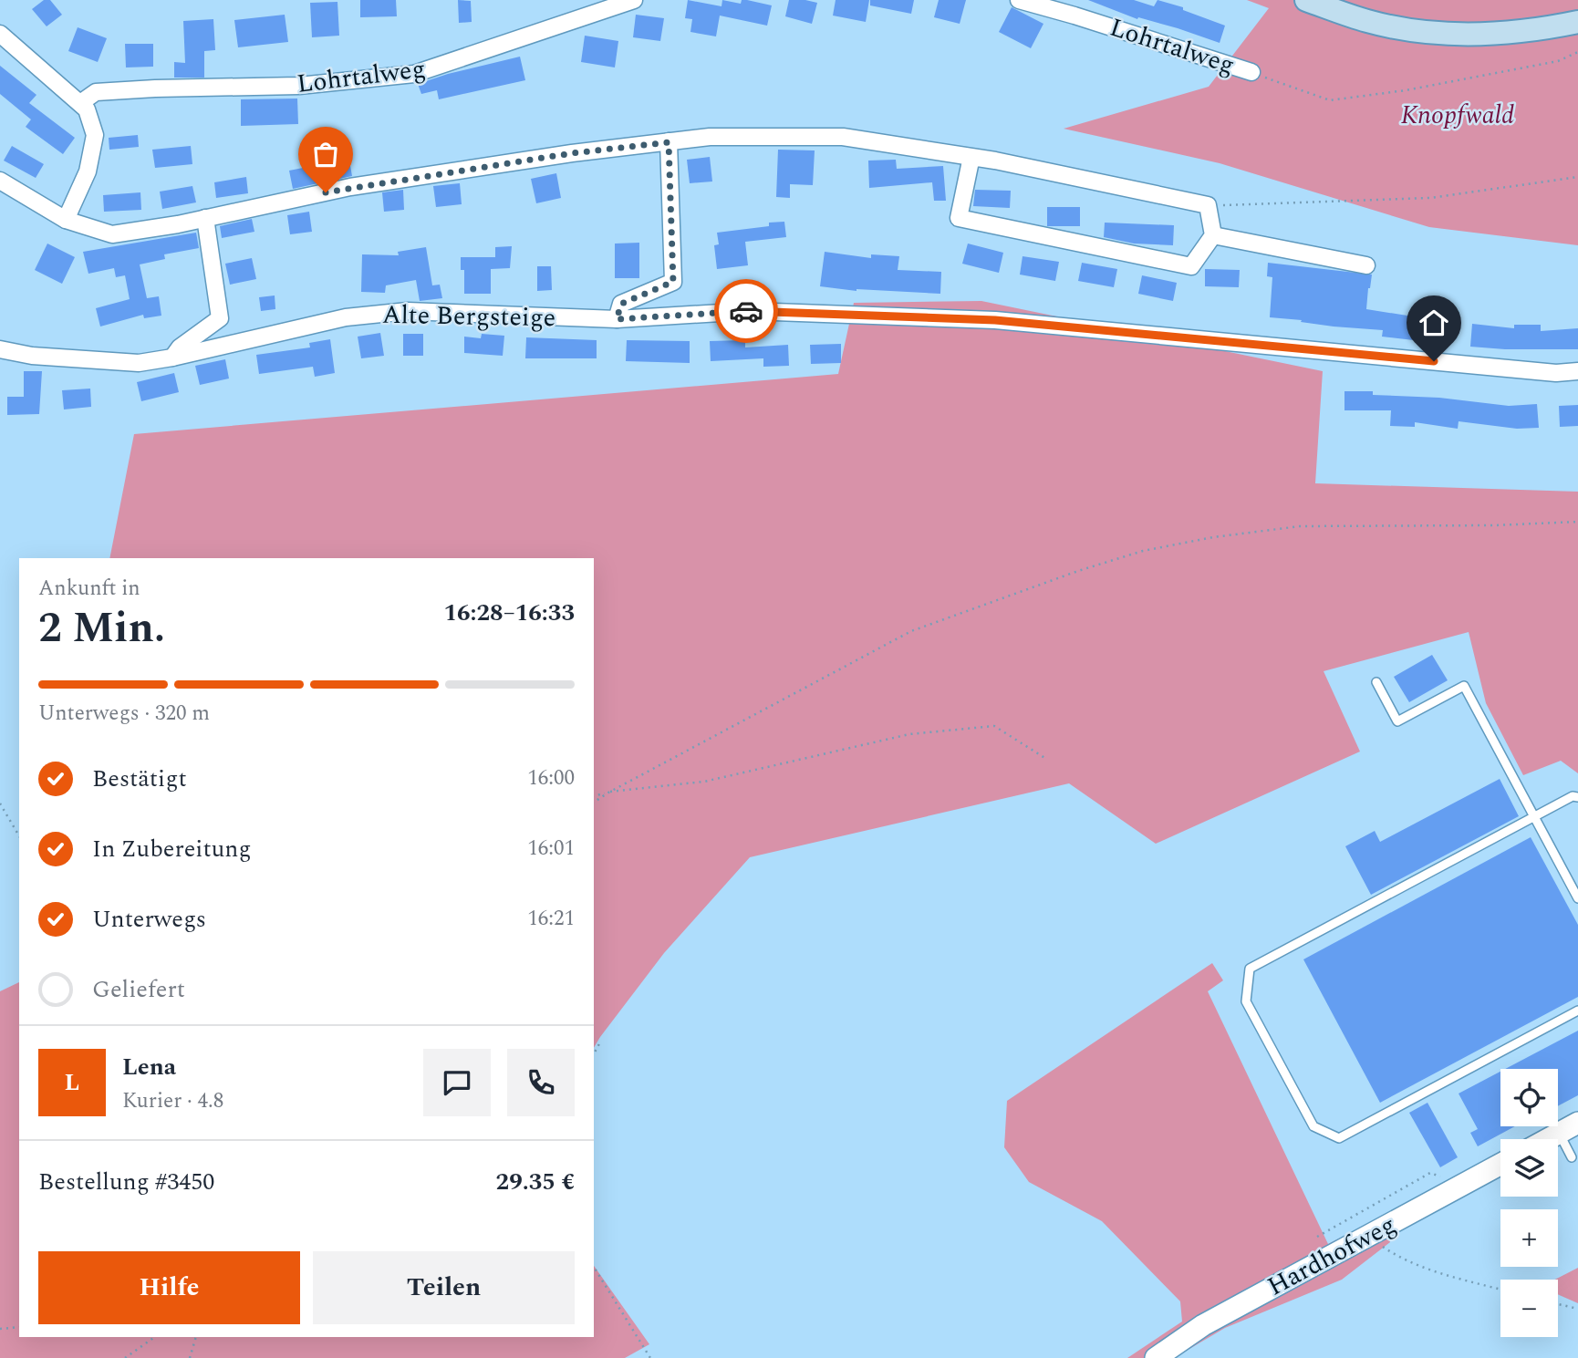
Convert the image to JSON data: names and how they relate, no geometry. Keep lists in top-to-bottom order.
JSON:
{
  "streets": {
    "street": ["Lohrtalweg", "Alte Bergsteige", "Hardhofweg"]
  },
  "parks": ["Knopfwald"],
  "page": {
    "heading": ["2 Min.", "Ankunft in", "16:28–16:33"],
    "panel": [
      "Lena",
      "Kurier · 4.8",
      "Bestellung #3450",
      "29.35 €"
    ],
    "bar": "Unterwegs · 320 m",
    "list": [
      ["Bestätigt", "16:00"],
      ["In Zubereitung", "16:01"],
      ["Unterwegs", "16:21"],
      "Geliefert"
    ],
    "round": "L",
    "map_buttons": ["+", "−"],
    "buttons": ["Hilfe", "Teilen"]
  }
}
